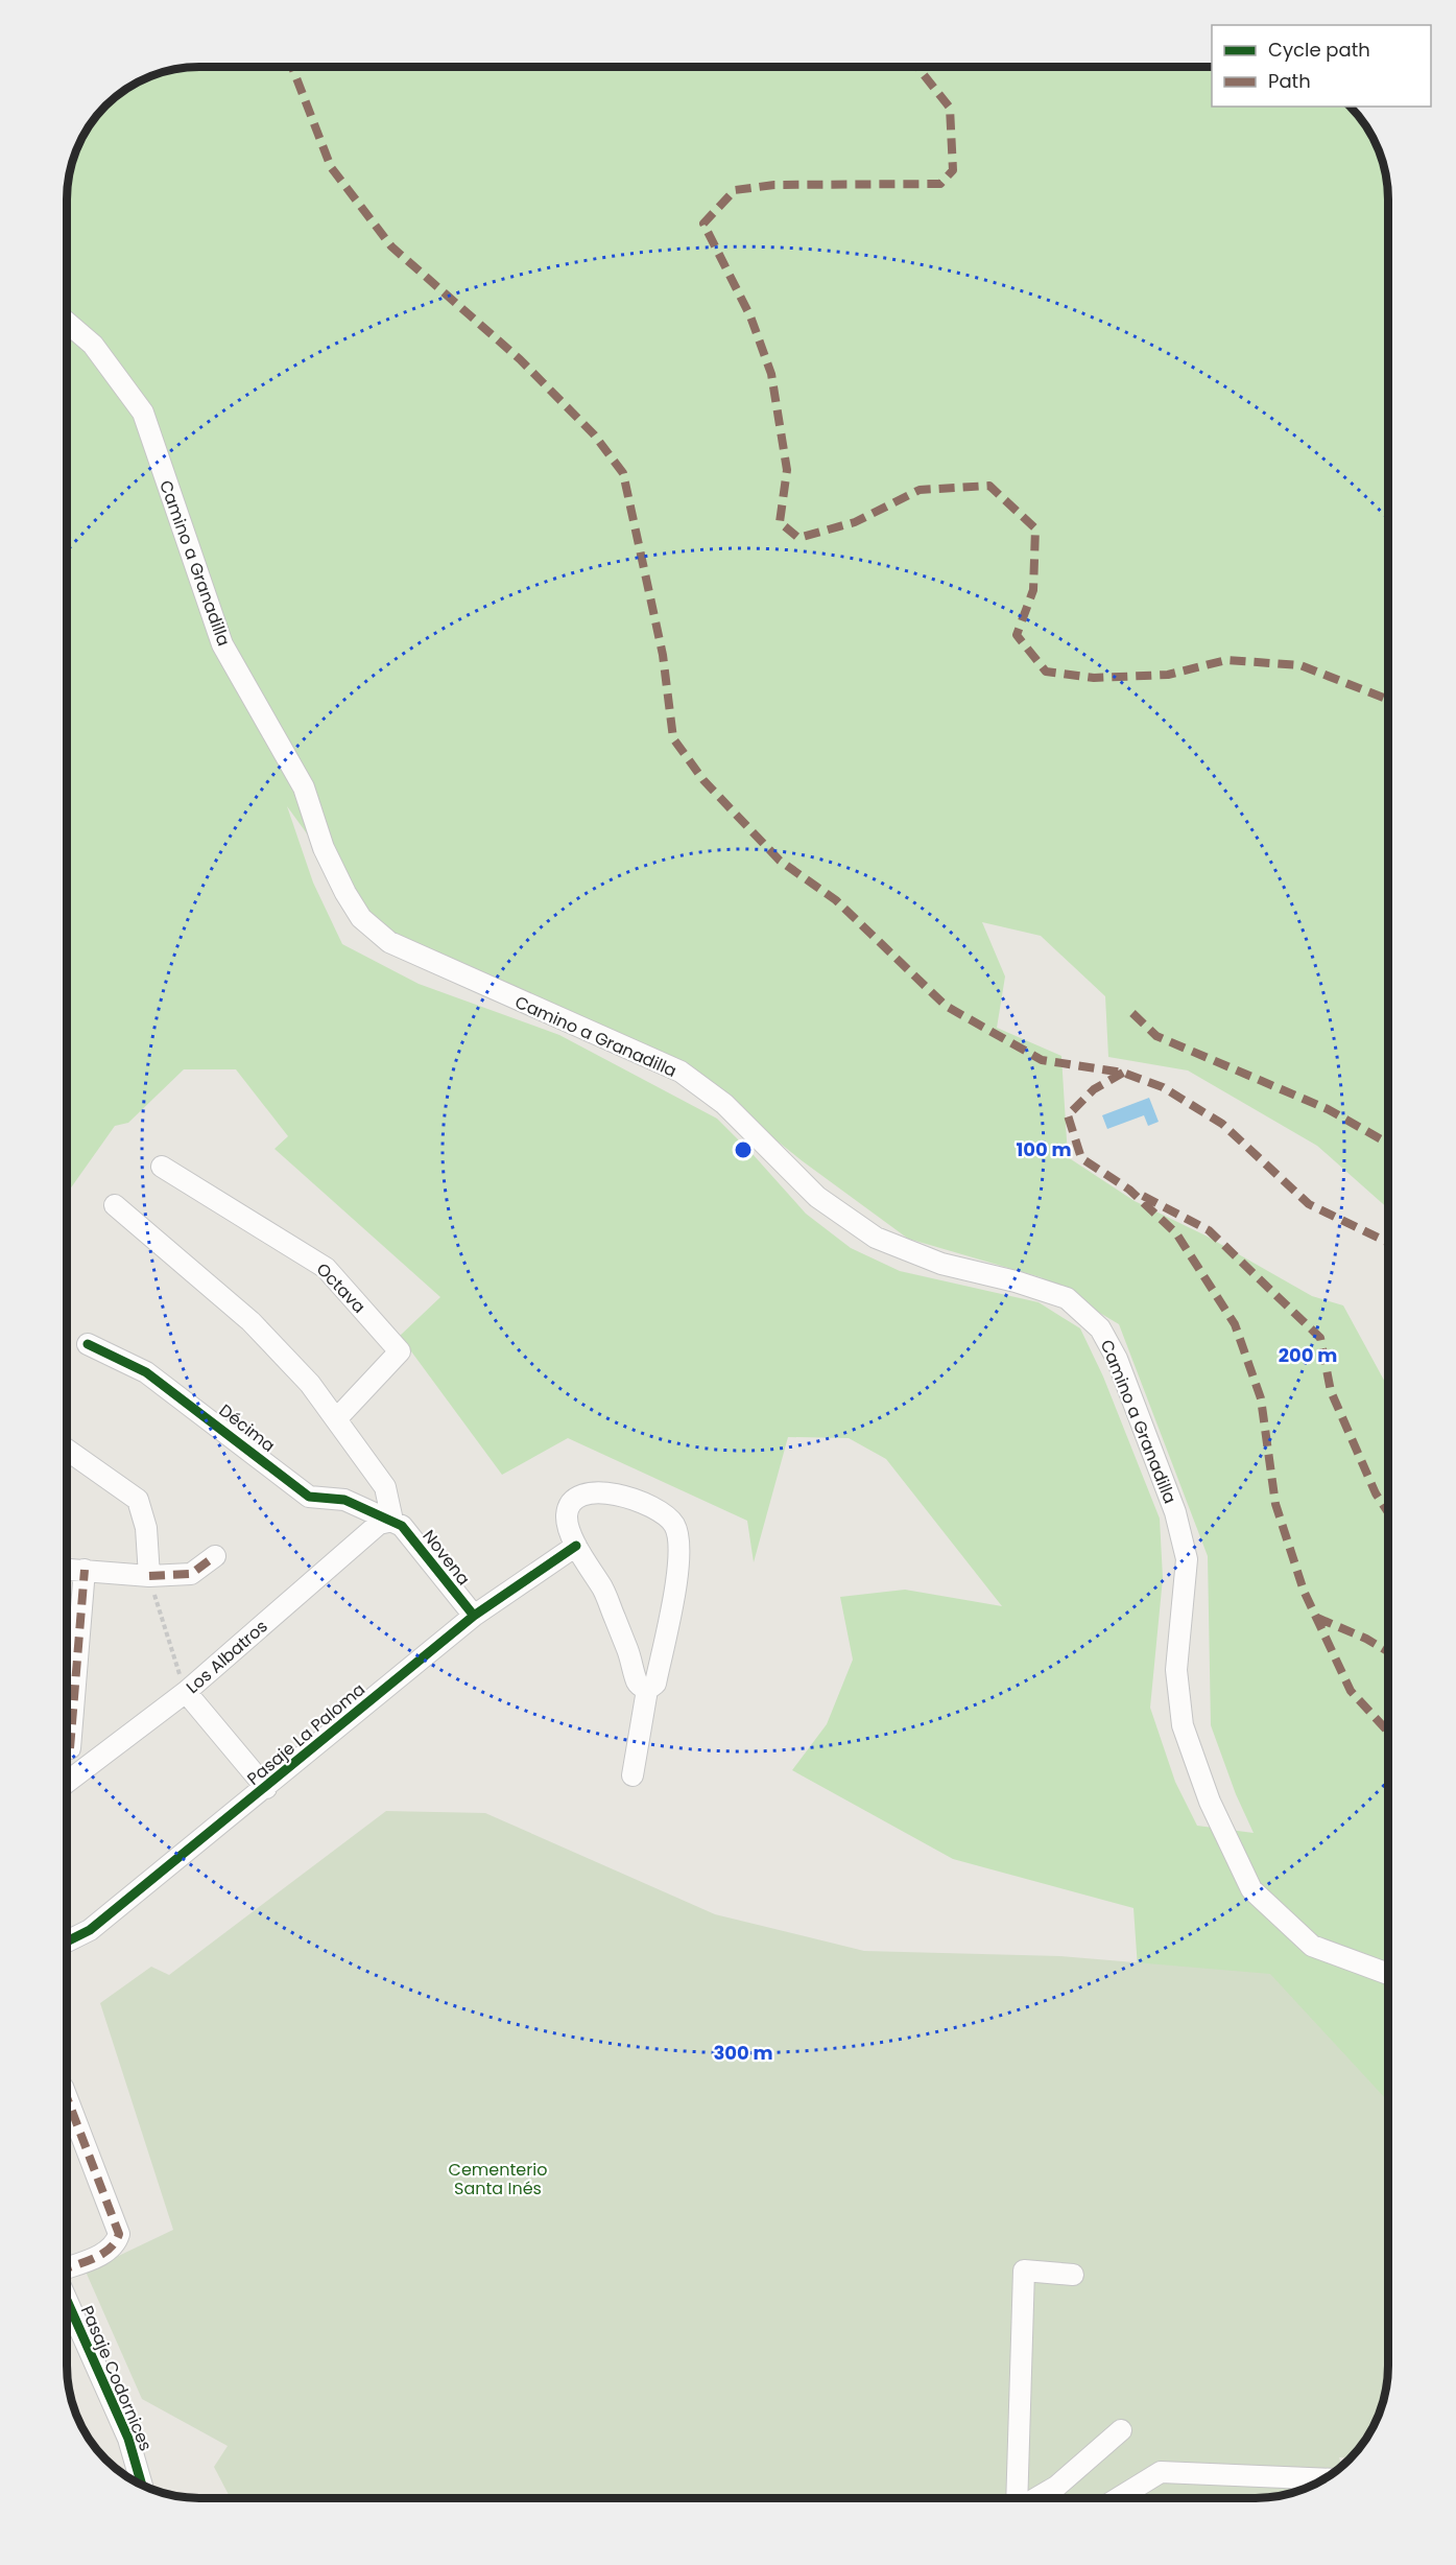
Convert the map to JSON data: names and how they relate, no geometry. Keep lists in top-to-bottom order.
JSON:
{
  "streets": {
    "street": [
      "Camino a Granadilla",
      "Octava",
      "Décima",
      "Novena",
      "Los Albatros",
      "Pasaje La Paloma",
      "Pasaje Codornices"
    ]
  },
  "crossings": [
    ["Décima", "Novena"],
    ["Décima", "Los Albatros"],
    ["Novena", "Los Albatros"],
    ["Novena", "Pasaje La Paloma"]
  ],
  "parks": ["Cementerio Santa Inés"],
  "legend": ["Cycle path", "Path"],
  "rings": ["100 m", "200 m", "300 m"]
}
